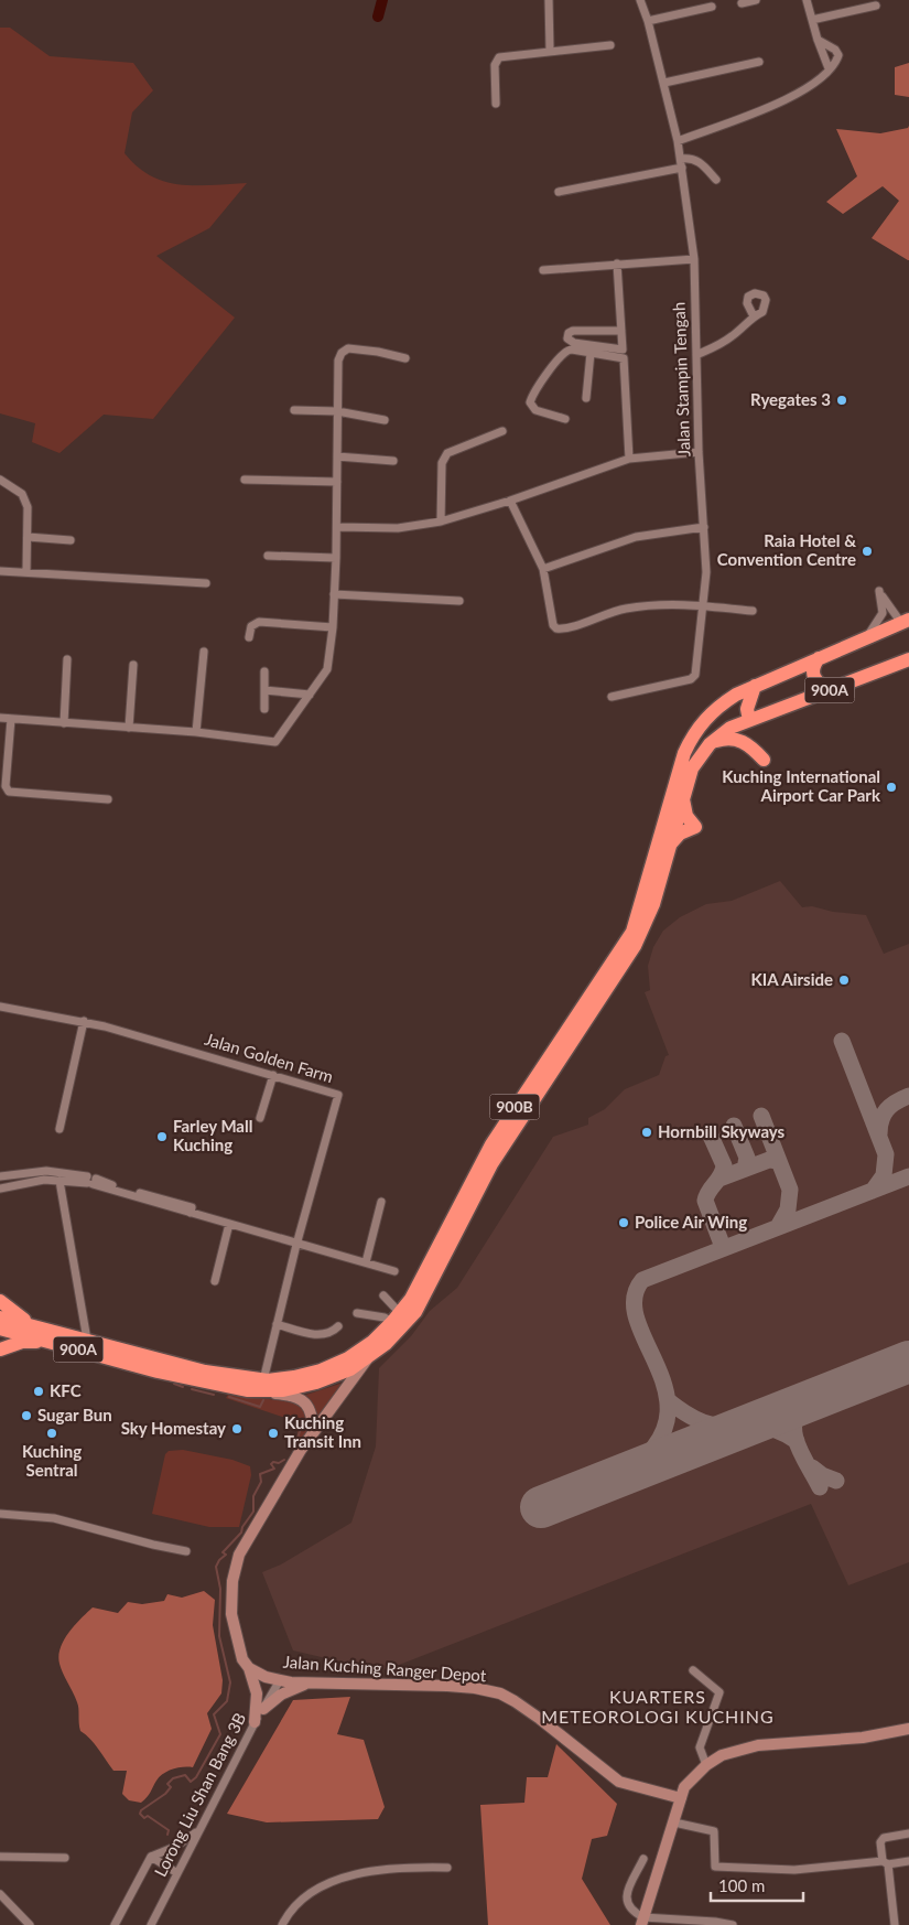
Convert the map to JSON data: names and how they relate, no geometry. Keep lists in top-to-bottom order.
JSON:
{
  "streets": {
    "highway": ["900A", "900B"],
    "street": [
      "Jalan Stampin Tengah",
      "Jalan Golden Farm",
      "Jalan Kuching Ranger Depot",
      "Lorong Liu Shan Bang 3B"
    ]
  },
  "crossings": [
    ["Jalan Golden Farm", "900B"],
    ["Jalan Kuching Ranger Depot", "Lorong Liu Shan Bang 3B"]
  ],
  "districts": ["KUARTERS METEOROLOGI KUCHING"],
  "places": [
    "Ryegates 3",
    "Raia Hotel & Convention Centre",
    "Kuching International Airport Car Park",
    "KIA Airside",
    "Hornbill Skyways",
    "Farley Mall Kuching",
    "Police Air Wing",
    "KFC",
    "Sugar Bun",
    "Sky Homestay",
    "Kuching Sentral",
    "Kuching Transit Inn"
  ],
  "scale_bar": "100 m"
}
